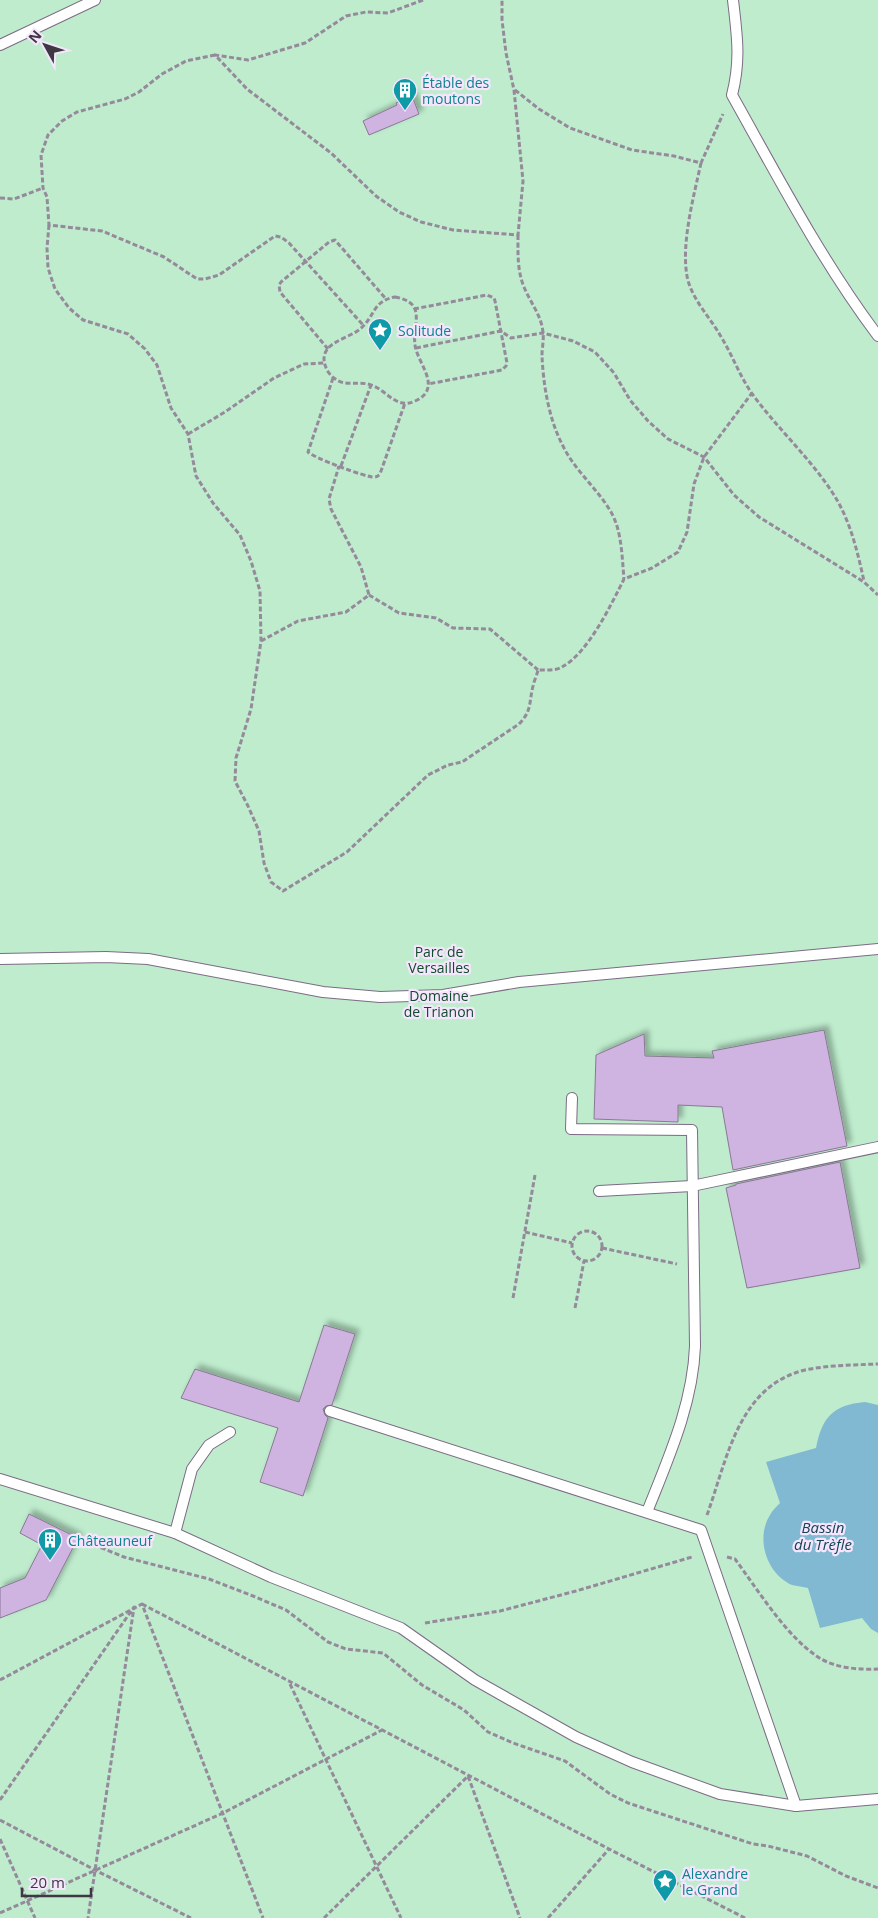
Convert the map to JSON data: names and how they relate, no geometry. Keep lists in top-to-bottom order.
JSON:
{
  "water": ["Bassin du Trèfle"],
  "parks": ["Parc de Versailles", "Domaine de Trianon"],
  "places": {
    "building": ["Étable des moutons", "Châteauneuf"],
    "place": ["Solitude", "Alexandre le Grand"]
  },
  "scale_bar": "20 m",
  "north": "top left"
}
